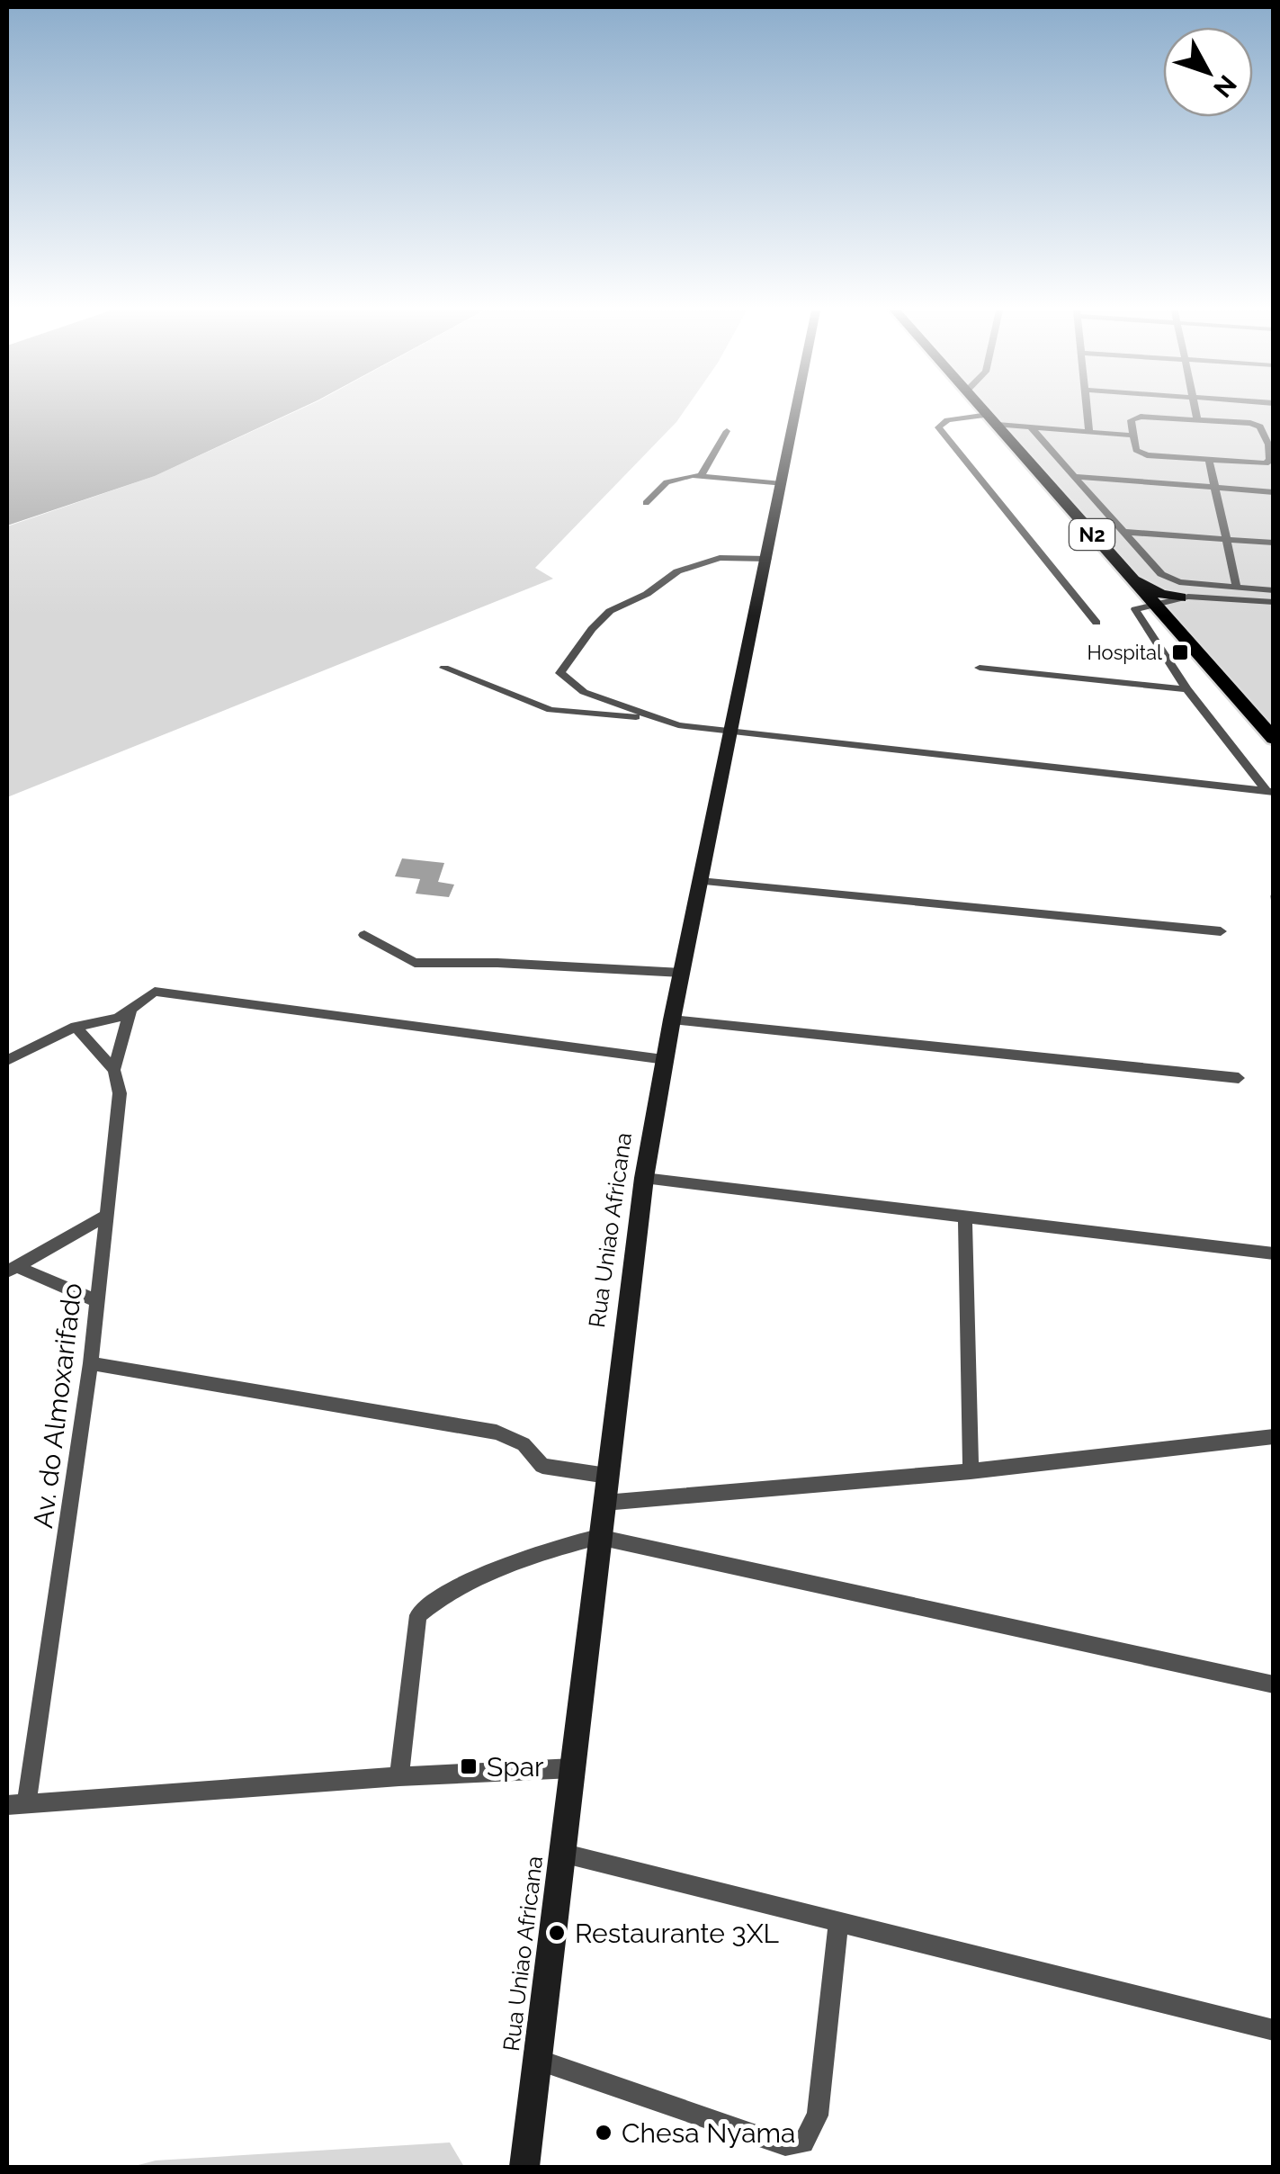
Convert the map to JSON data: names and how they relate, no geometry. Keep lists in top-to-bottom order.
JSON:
{
  "streets": {
    "main road": ["N2", "Rua Uniao Africana"],
    "street": ["Av. do Almoxarifado"]
  },
  "places": {
    "transit": ["Hospital", "Spar"],
    "other": ["Restaurante 3XL", "Chesa Nyama"]
  },
  "north": "bottom right"
}
